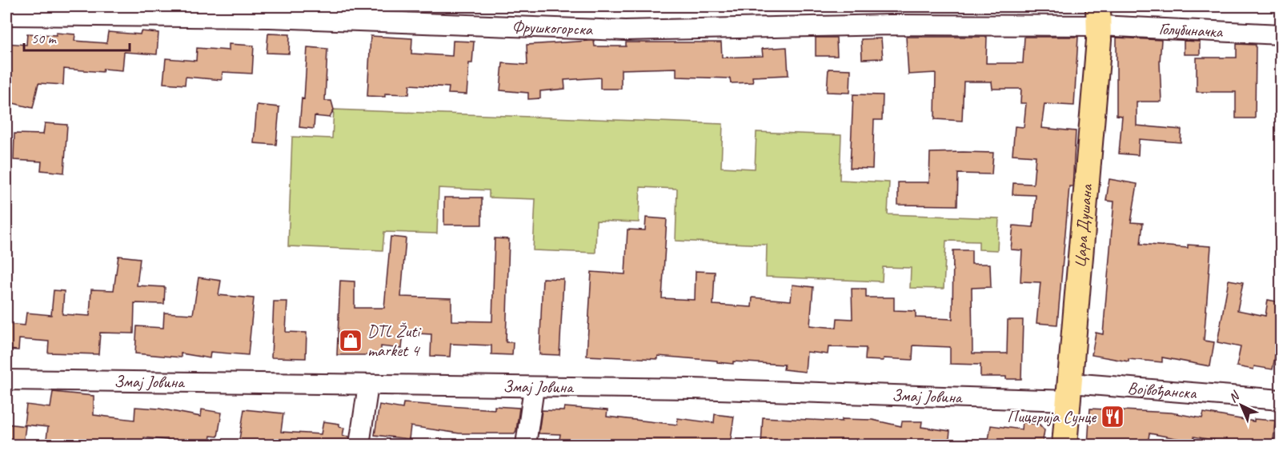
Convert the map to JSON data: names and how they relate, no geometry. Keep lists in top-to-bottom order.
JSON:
{
  "streets": {
    "main road": ["Цара Душана"],
    "street": [
      "Фрушкогорска",
      "Голубиначка",
      "Змај Јовина",
      "Војвођанска"
    ]
  },
  "crossings": [
    ["Фрушкогорска", "Голубиначка"],
    ["Фрушкогорска", "Цара Душана"],
    ["Голубиначка", "Цара Душана"],
    ["Цара Душана", "Змај Јовина"],
    ["Цара Душана", "Војвођанска"],
    ["Змај Јовина", "Војвођанска"]
  ],
  "places": {
    "shop": ["DTL Žuti market 4"],
    "restaurant": ["Пицерија Сунце"]
  },
  "scale_bar": "50 m",
  "north": "top left"
}
